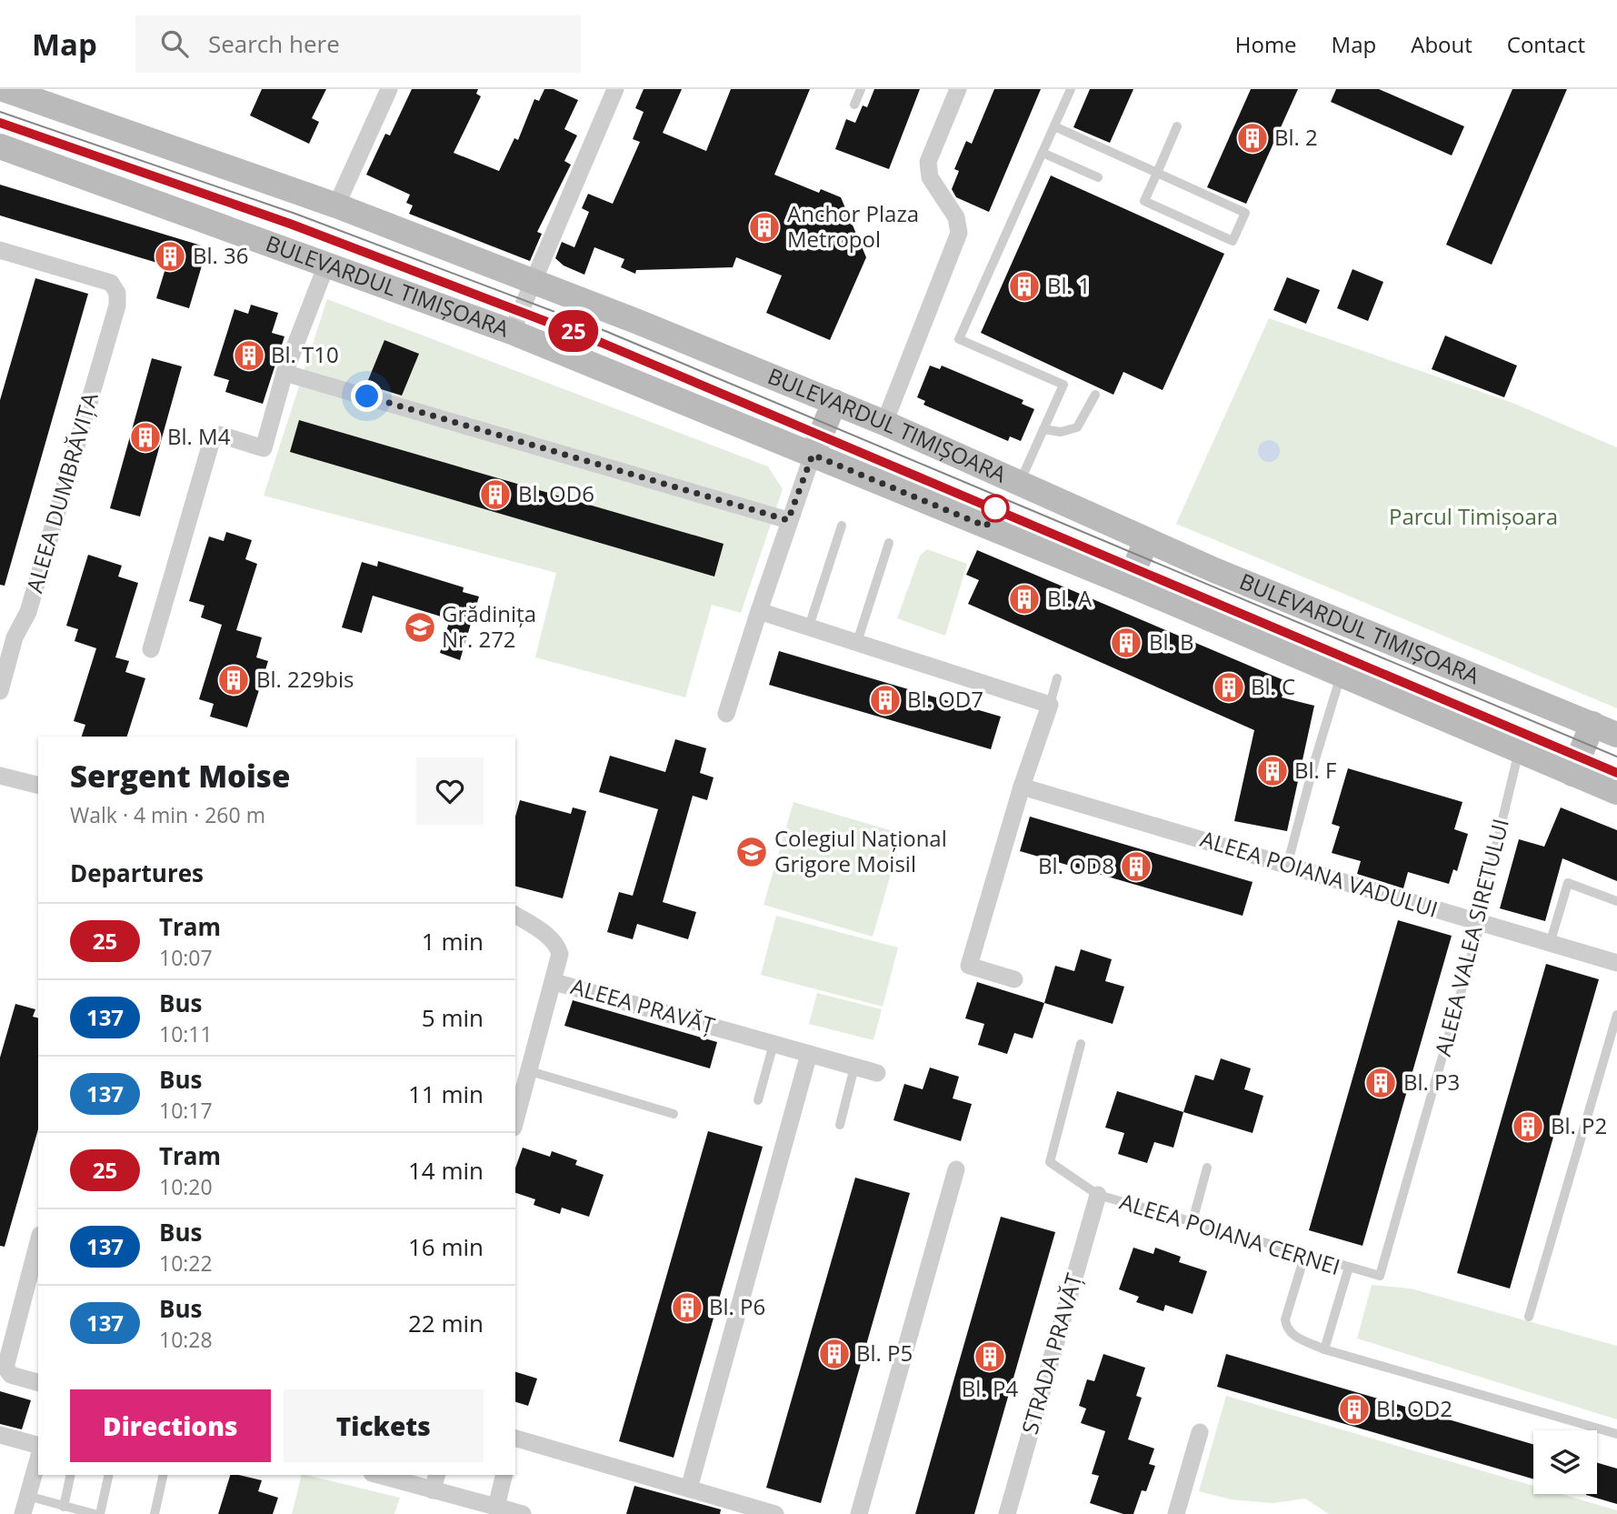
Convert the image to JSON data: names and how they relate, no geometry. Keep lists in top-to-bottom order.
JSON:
{
  "streets": {
    "main road": ["BULEVARDUL TIMIȘOARA"],
    "street": [
      "ALEEA DUMBRĂVIȚA",
      "ALEEA POIANA VADULUI",
      "ALEEA PRAVĂȚ",
      "STRADA PRAVĂȚ"
    ],
    "lane": ["ALEEA VALEA SIRETULUI", "ALEEA POIANA CERNEI"]
  },
  "crossings": [
    ["BULEVARDUL TIMIȘOARA", "ALEEA VALEA SIRETULUI"],
    ["ALEEA POIANA VADULUI", "ALEEA VALEA SIRETULUI"],
    ["ALEEA VALEA SIRETULUI", "ALEEA POIANA CERNEI"],
    ["ALEEA POIANA CERNEI", "STRADA PRAVĂȚ"]
  ],
  "parks": ["Parcul Timișoara"],
  "places": {
    "building": [
      "Bl. 2",
      "Anchor Plaza Metropol",
      "Bl. 36",
      "Bl. 1",
      "Bl. T10",
      "Bl. M4",
      "Bl. OD6",
      "Bl. A",
      "Bl. B",
      "Bl. 229bis",
      "Bl. C",
      "Bl. OD7",
      "Bl. F",
      "Bl. OD8",
      "Bl. P3",
      "Bl. P2",
      "Bl. P6",
      "Bl. P5",
      "Bl. P4",
      "Bl. OD2"
    ],
    "school or university": ["Grădinița Nr. 272", "Colegiul Național Grigore Moisil"]
  },
  "lines": ["tram line 25"],
  "page": {
    "header": "Map",
    "search": "Search here",
    "nav": [
      "Home",
      "Map",
      "About",
      "Contact"
    ],
    "on_map": "25",
    "heading": [
      ["Sergent Moise", "Walk · 4 min · 260 m"],
      "Departures"
    ],
    "list": [
      {
        "mark": "25",
        "name": "Tram",
        "note": "10:07",
        "value": "1 min"
      },
      {
        "mark": "137",
        "name": "Bus",
        "note": "10:11",
        "value": "5 min"
      },
      {
        "mark": "137",
        "name": "Bus",
        "note": "10:17",
        "value": "11 min"
      },
      {
        "mark": "25",
        "name": "Tram",
        "note": "10:20",
        "value": "14 min"
      },
      {
        "mark": "137",
        "name": "Bus",
        "note": "10:22",
        "value": "16 min"
      },
      {
        "mark": "137",
        "name": "Bus",
        "note": "10:28",
        "value": "22 min"
      }
    ],
    "buttons": ["Directions", "Tickets"]
  }
}
